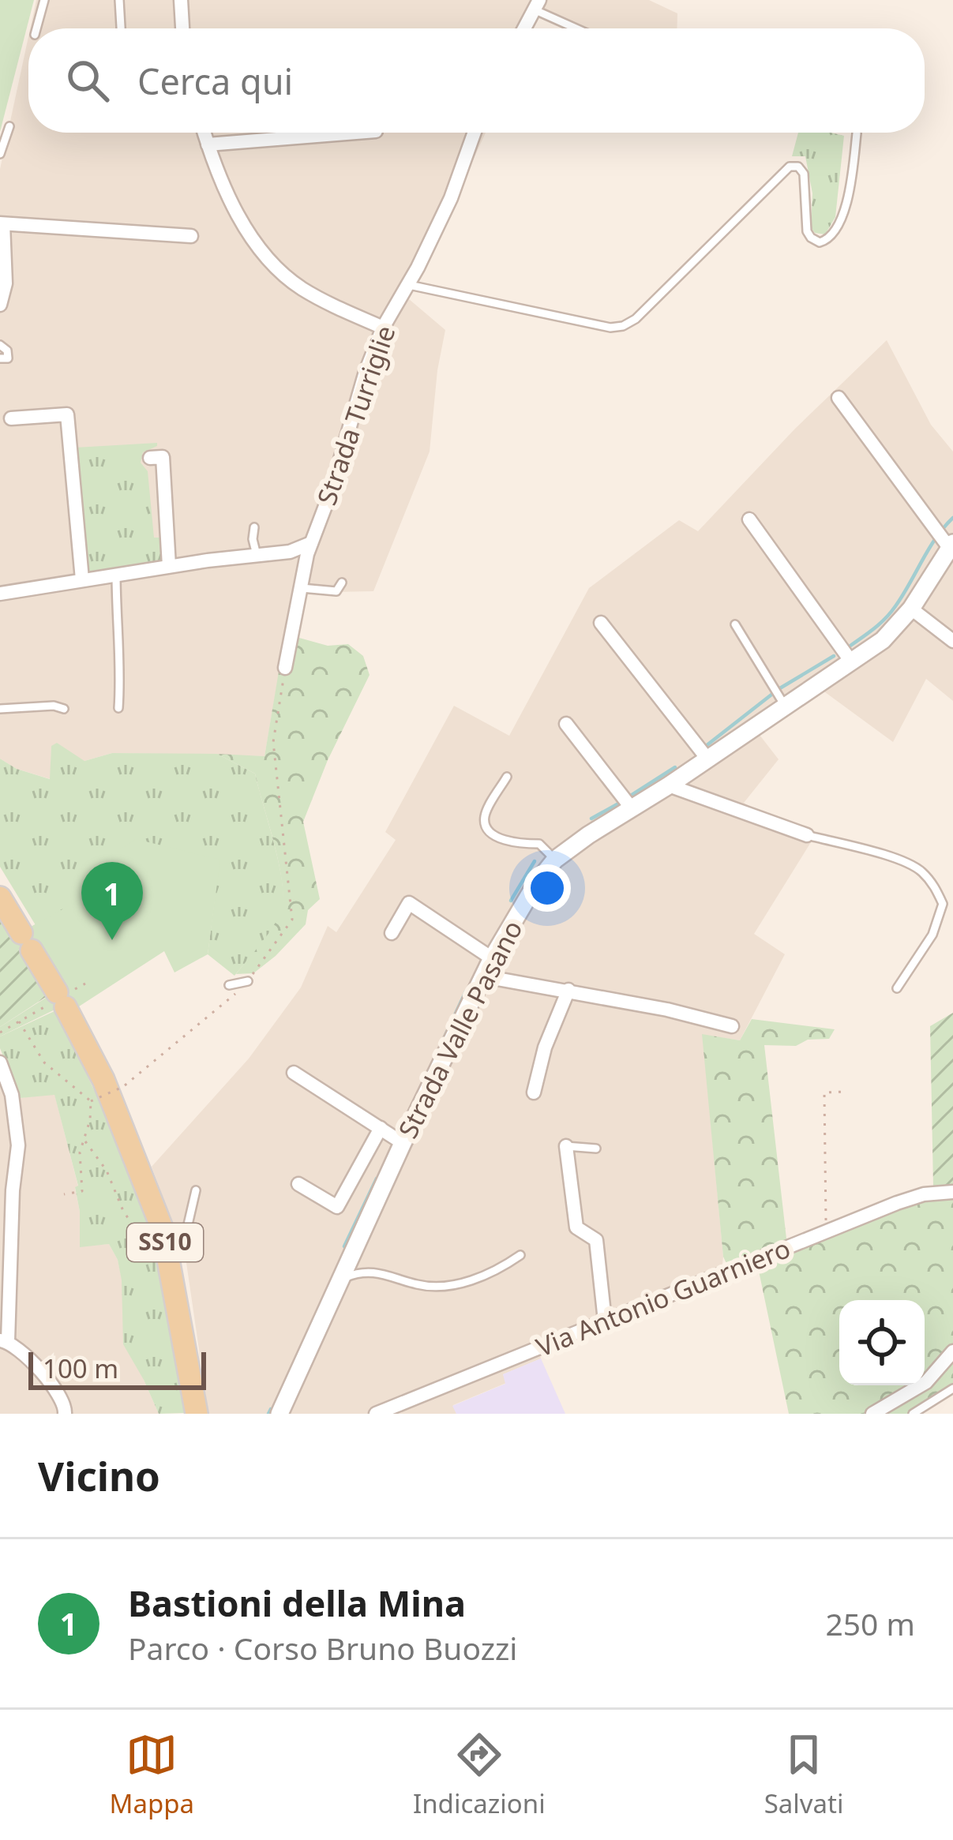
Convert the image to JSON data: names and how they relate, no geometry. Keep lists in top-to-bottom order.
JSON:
{
  "streets": {
    "main road": ["SS10"],
    "street": ["Strada Turriglie", "Strada Valle Pasano", "Via Antonio Guarniero"]
  },
  "scale_bar": "100 m",
  "page": {
    "search": "Cerca qui",
    "pins": "1",
    "scale": "100 m",
    "heading": "Vicino",
    "list": [
      {
        "mark": "1",
        "name": "Bastioni della Mina",
        "note": "Parco · Corso Bruno Buozzi",
        "value": "250 m"
      }
    ],
    "nav": ["Mappa", "Indicazioni", "Salvati"]
  }
}
